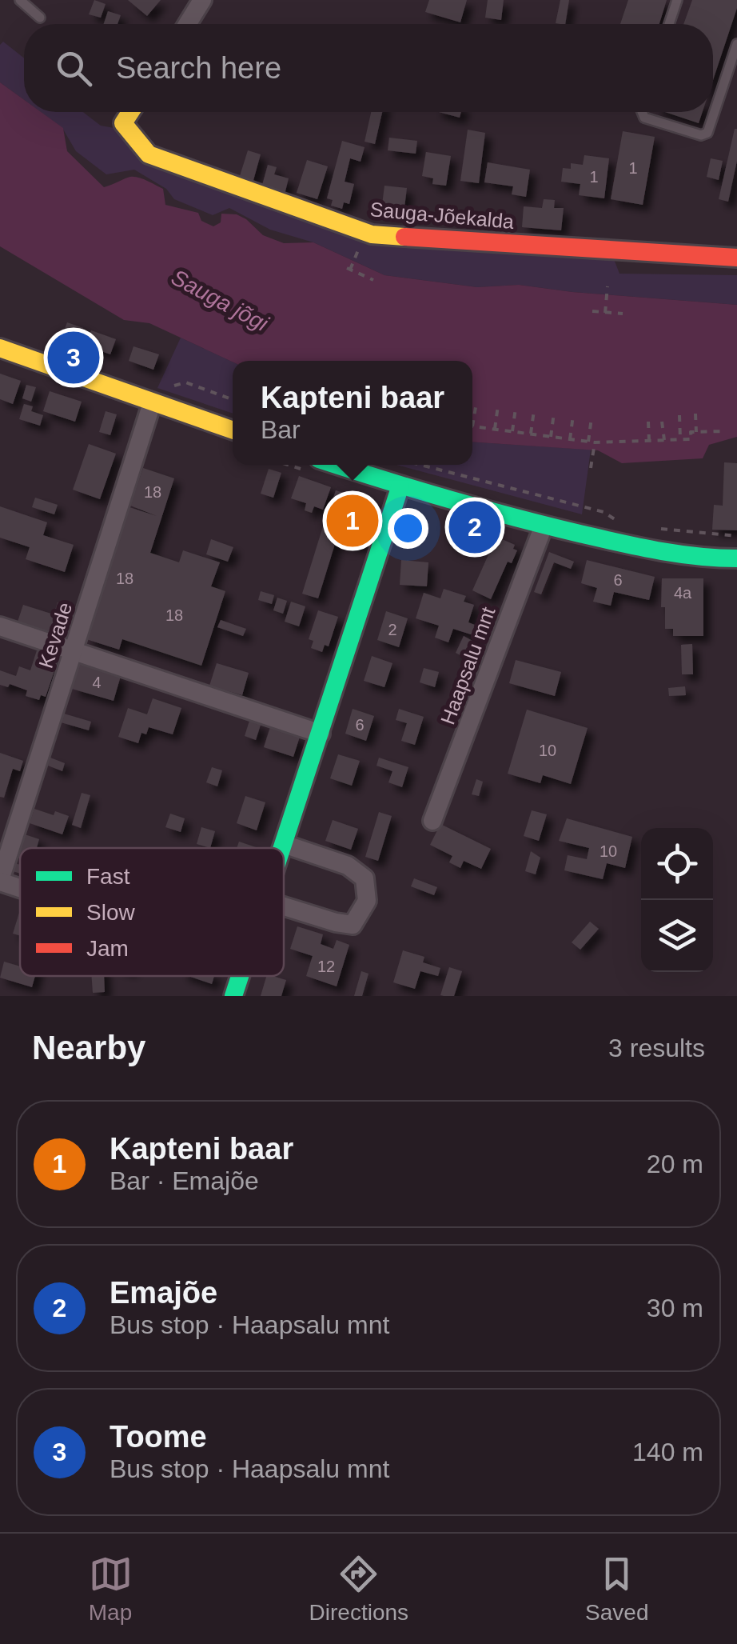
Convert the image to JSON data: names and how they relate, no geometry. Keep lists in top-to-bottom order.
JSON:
{
  "streets": {
    "street": ["Sauga-Jõekalda", "Kevade", "Haapsalu mnt"]
  },
  "water": ["Sauga jõgi"],
  "house_numbers": [
    "1",
    "1",
    "18",
    "18",
    "6",
    "4a",
    "18",
    "2",
    "4",
    "6",
    "10",
    "10",
    "12"
  ],
  "legend": ["Fast", "Slow", "Jam"],
  "page": {
    "search": "Search here",
    "pins": ["3", "1", "2"],
    "popup": ["Kapteni baar", "Bar"],
    "heading": ["Nearby", "3 results"],
    "list": [
      {
        "mark": "1",
        "name": "Kapteni baar",
        "note": "Bar · Emajõe",
        "value": "20 m"
      },
      {
        "mark": "2",
        "name": "Emajõe",
        "note": "Bus stop · Haapsalu mnt",
        "value": "30 m"
      },
      {
        "mark": "3",
        "name": "Toome",
        "note": "Bus stop · Haapsalu mnt",
        "value": "140 m"
      }
    ],
    "nav": ["Map", "Directions", "Saved"]
  }
}
